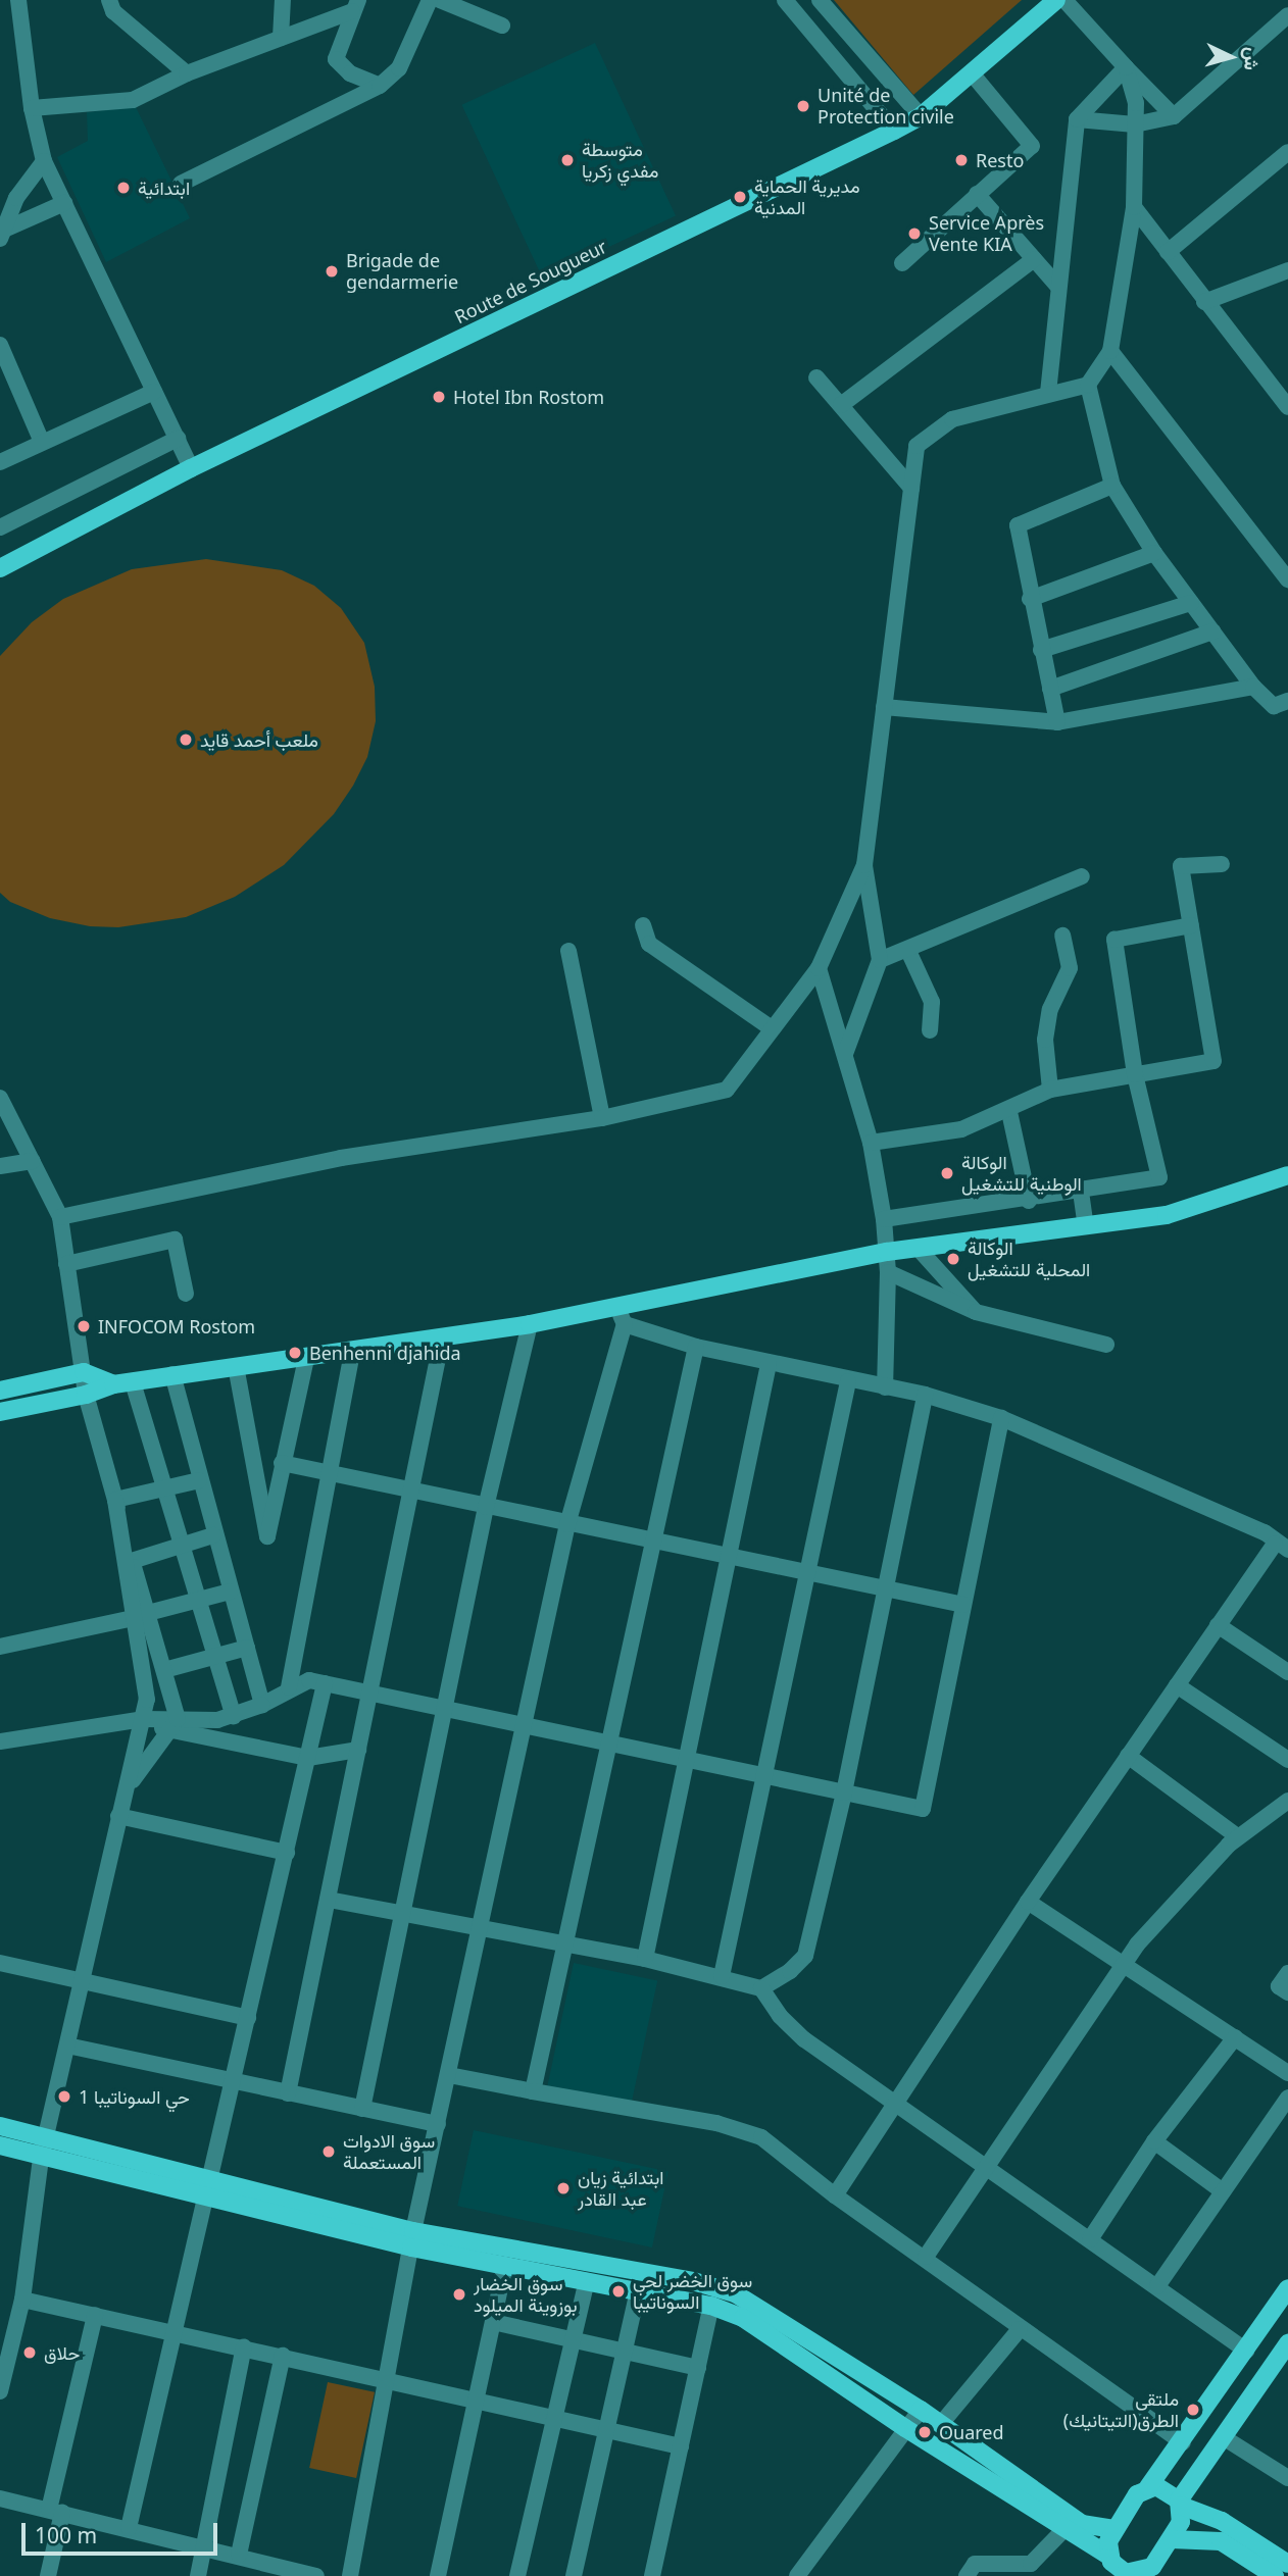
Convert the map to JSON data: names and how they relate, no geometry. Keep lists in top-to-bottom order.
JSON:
{
  "streets": {
    "main road": ["Route de Sougueur"]
  },
  "places": [
    "Unité de Protection civile",
    "متوسطة مفدي زكريا",
    "Resto",
    "ابتدائية",
    "مديرية الحماية المدنية",
    "Service Après Vente KIA",
    "Brigade de gendarmerie",
    "Hotel Ibn Rostom",
    "ملعب أحمد قايد",
    "الوكالة الوطنية للتشغيل",
    "الوكالة المحلية للتشغيل",
    "INFOCOM Rostom",
    "Benhenni djahida",
    "حي السوناتيبا 1",
    "سوق الادوات المستعملة",
    "ابتدائية زيان عبد القادر",
    "سوق الخضر لحي السوناتيبا",
    "سوق الخضار بوزوينة الميلود",
    "حلاق",
    "ملتقى الطرق(التيتانيك)",
    "Ouared"
  ],
  "scale_bar": "100 m",
  "north": "right"
}
